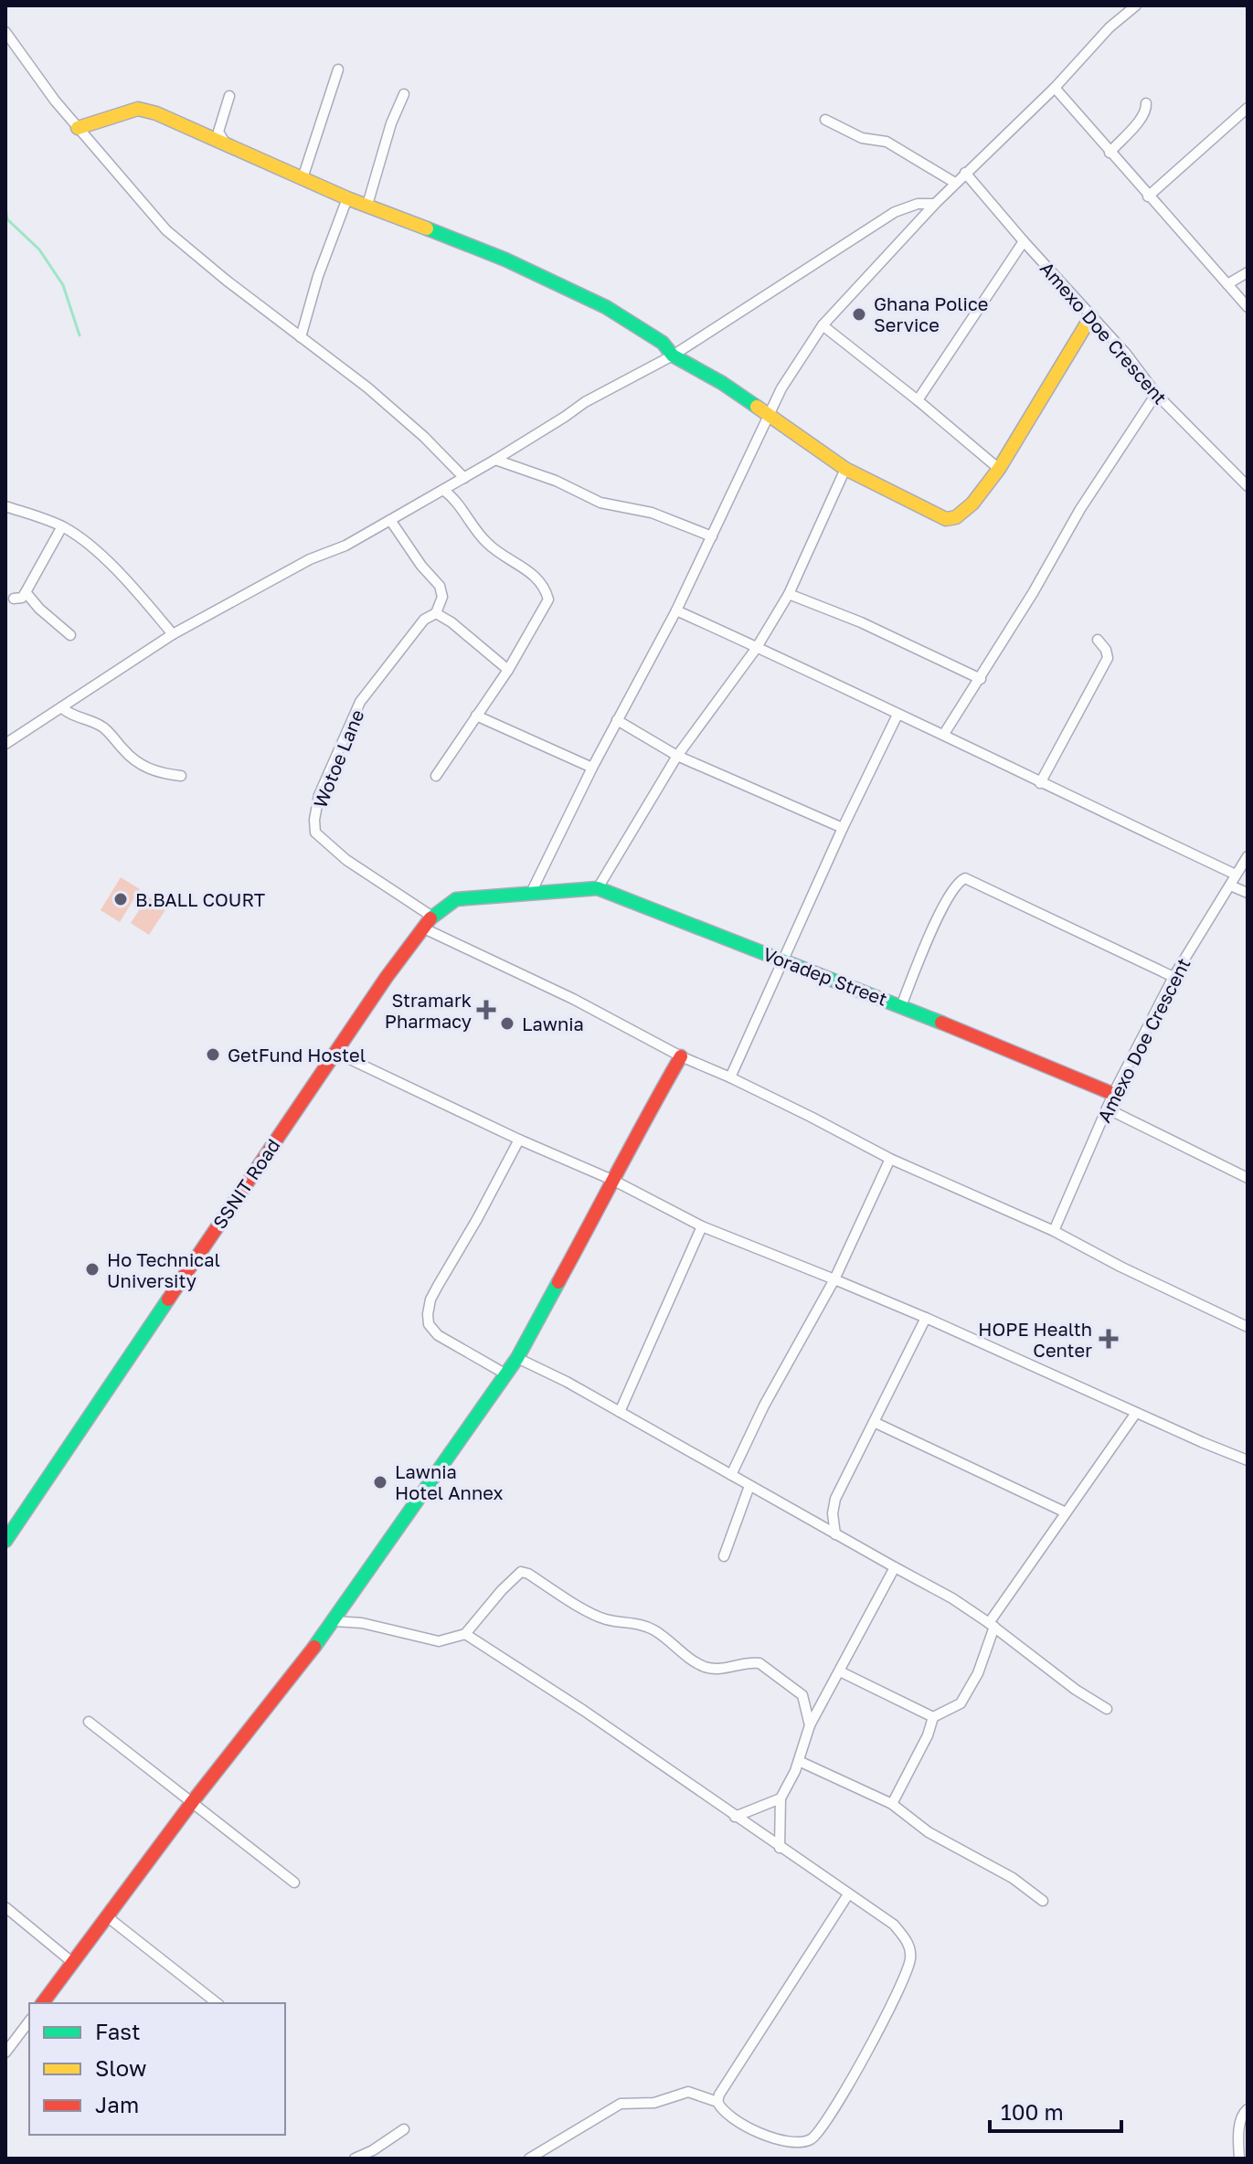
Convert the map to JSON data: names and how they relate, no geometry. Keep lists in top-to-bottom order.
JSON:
{
  "streets": {
    "street": [
      "Amexo Doe Crescent",
      "Wotoe Lane",
      "Voradep Street",
      "SSNIT Road"
    ]
  },
  "crossings": [
    ["Amexo Doe Crescent", "Voradep Street"],
    ["Wotoe Lane", "SSNIT Road"],
    ["Voradep Street", "SSNIT Road"]
  ],
  "places": {
    "other": [
      "Ghana Police Service",
      "B.BALL COURT",
      "Lawnia",
      "GetFund Hostel",
      "Ho Technical University",
      "Lawnia Hotel Annex"
    ],
    "health": ["Stramark Pharmacy", "HOPE Health Center"]
  },
  "legend": ["Fast", "Slow", "Jam"],
  "scale_bar": "100 m"
}
